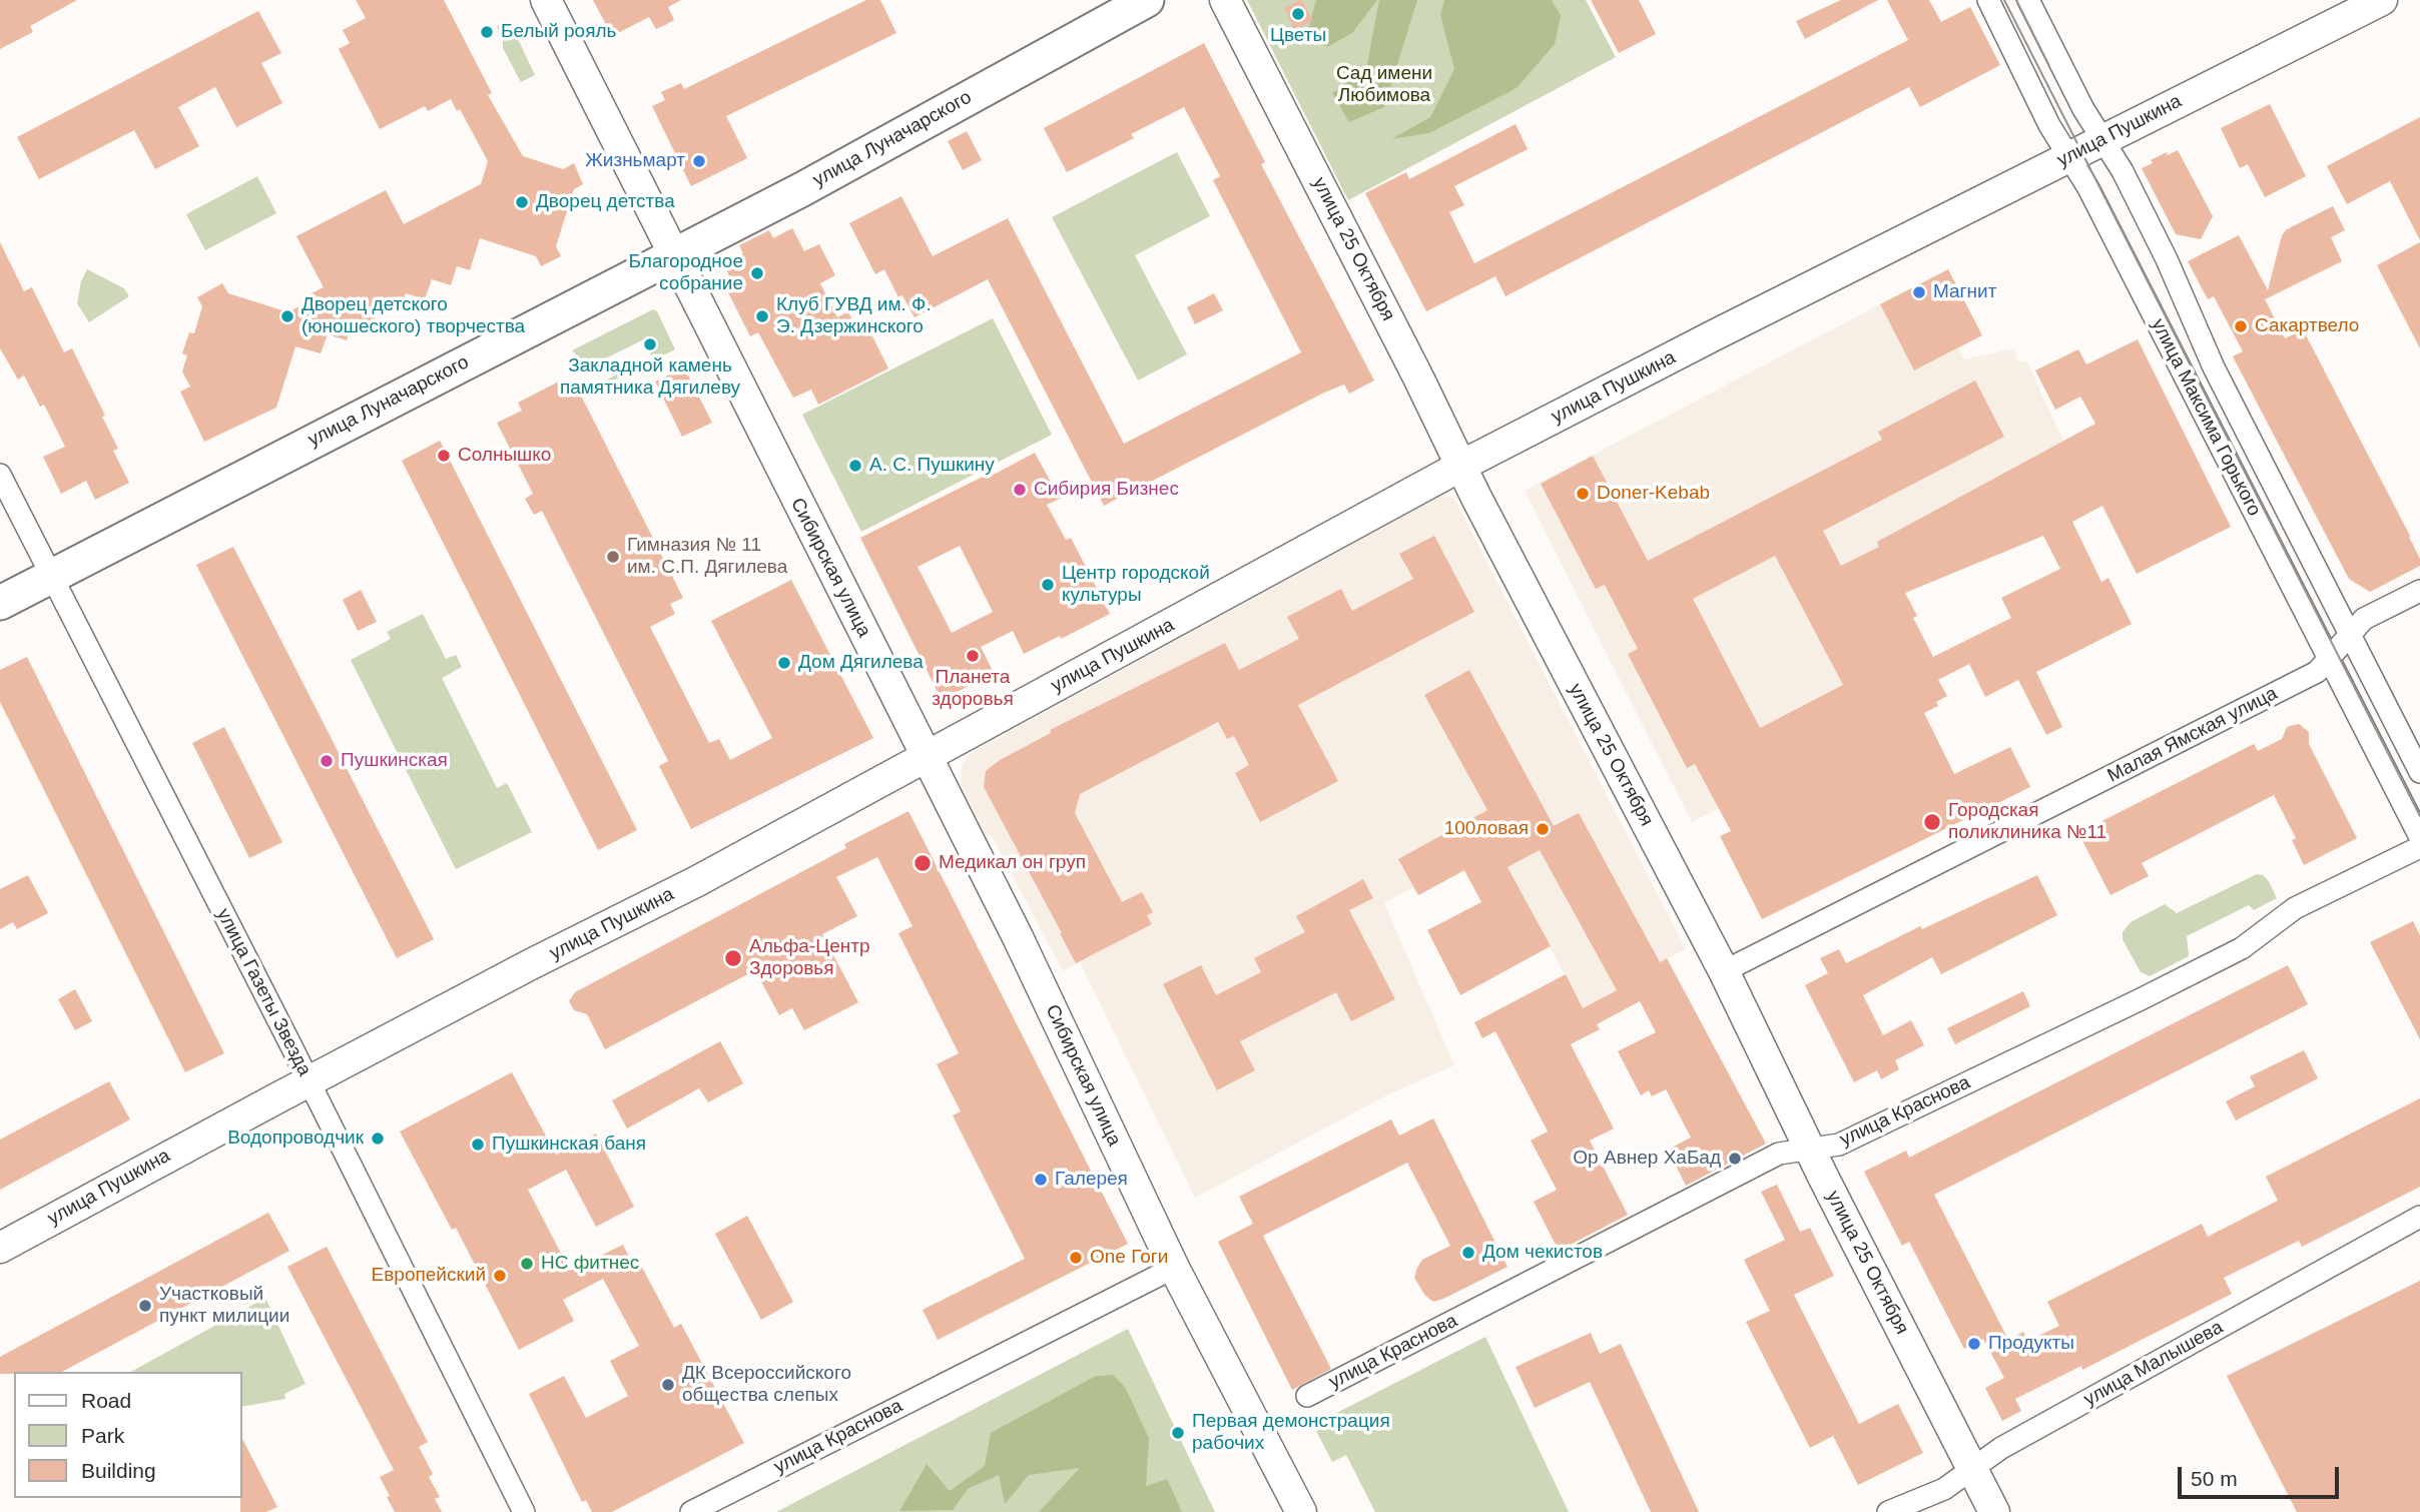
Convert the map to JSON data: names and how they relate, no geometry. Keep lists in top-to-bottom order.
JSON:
{
  "streets": {
    "main road": [
      "улица Пушкина",
      "улица Луначарского",
      "улица 25 Октября",
      "Сибирская улица"
    ],
    "street": [
      "улица Максима Горького",
      "Малая Ямская улица",
      "улица Газеты Звезда",
      "улица Краснова",
      "улица Малышева"
    ]
  },
  "crossings": [
    ["улица Пушкина", "улица 25 Октября"],
    ["улица Пушкина", "улица Максима Горького"],
    ["улица Пушкина", "Сибирская улица"],
    ["улица Пушкина", "улица Газеты Звезда"],
    ["улица Луначарского", "Сибирская улица"],
    ["улица Луначарского", "улица Газеты Звезда"],
    ["улица 25 Октября", "Малая Ямская улица"],
    ["улица 25 Октября", "улица Краснова"],
    ["улица 25 Октября", "улица Малышева"],
    ["улица Максима Горького", "Малая Ямская улица"],
    ["Сибирская улица", "улица Краснова"]
  ],
  "parks": ["Сад имени Любимова"],
  "places": [
    "Цветы",
    "Белый рояль",
    "Жизньмарт",
    "Дворец детства",
    "Благородное собрание",
    "Магнит",
    "Дворец детского (юношеского) творчества",
    "Клуб ГУВД им. Ф. Э. Дзержинского",
    "Сакартвело",
    "Закладной камень памятника Дягилеву",
    "Солнышко",
    "А. С. Пушкину",
    "Сибирия Бизнес",
    "Doner-Kebab",
    "Гимназия № 11 им. С.П. Дягилева",
    "Центр городской культуры",
    "Планета здоровья",
    "Дом Дягилева",
    "Пушкинская",
    "Городская поликлиника №11",
    "100ловая",
    "Медикал он груп",
    "Альфа-Центр Здоровья",
    "Водопроводчик",
    "Пушкинская баня",
    "Ор Авнер ХаБад",
    "Галерея",
    "Дом чекистов",
    "One Гоги",
    "НС фитнес",
    "Европейский",
    "Участковый пункт милиции",
    "Продукты",
    "ДК Всероссийского общества слепых",
    "Первая демонстрация рабочих"
  ],
  "legend": ["Road", "Park", "Building"],
  "scale_bar": "50 m"
}
